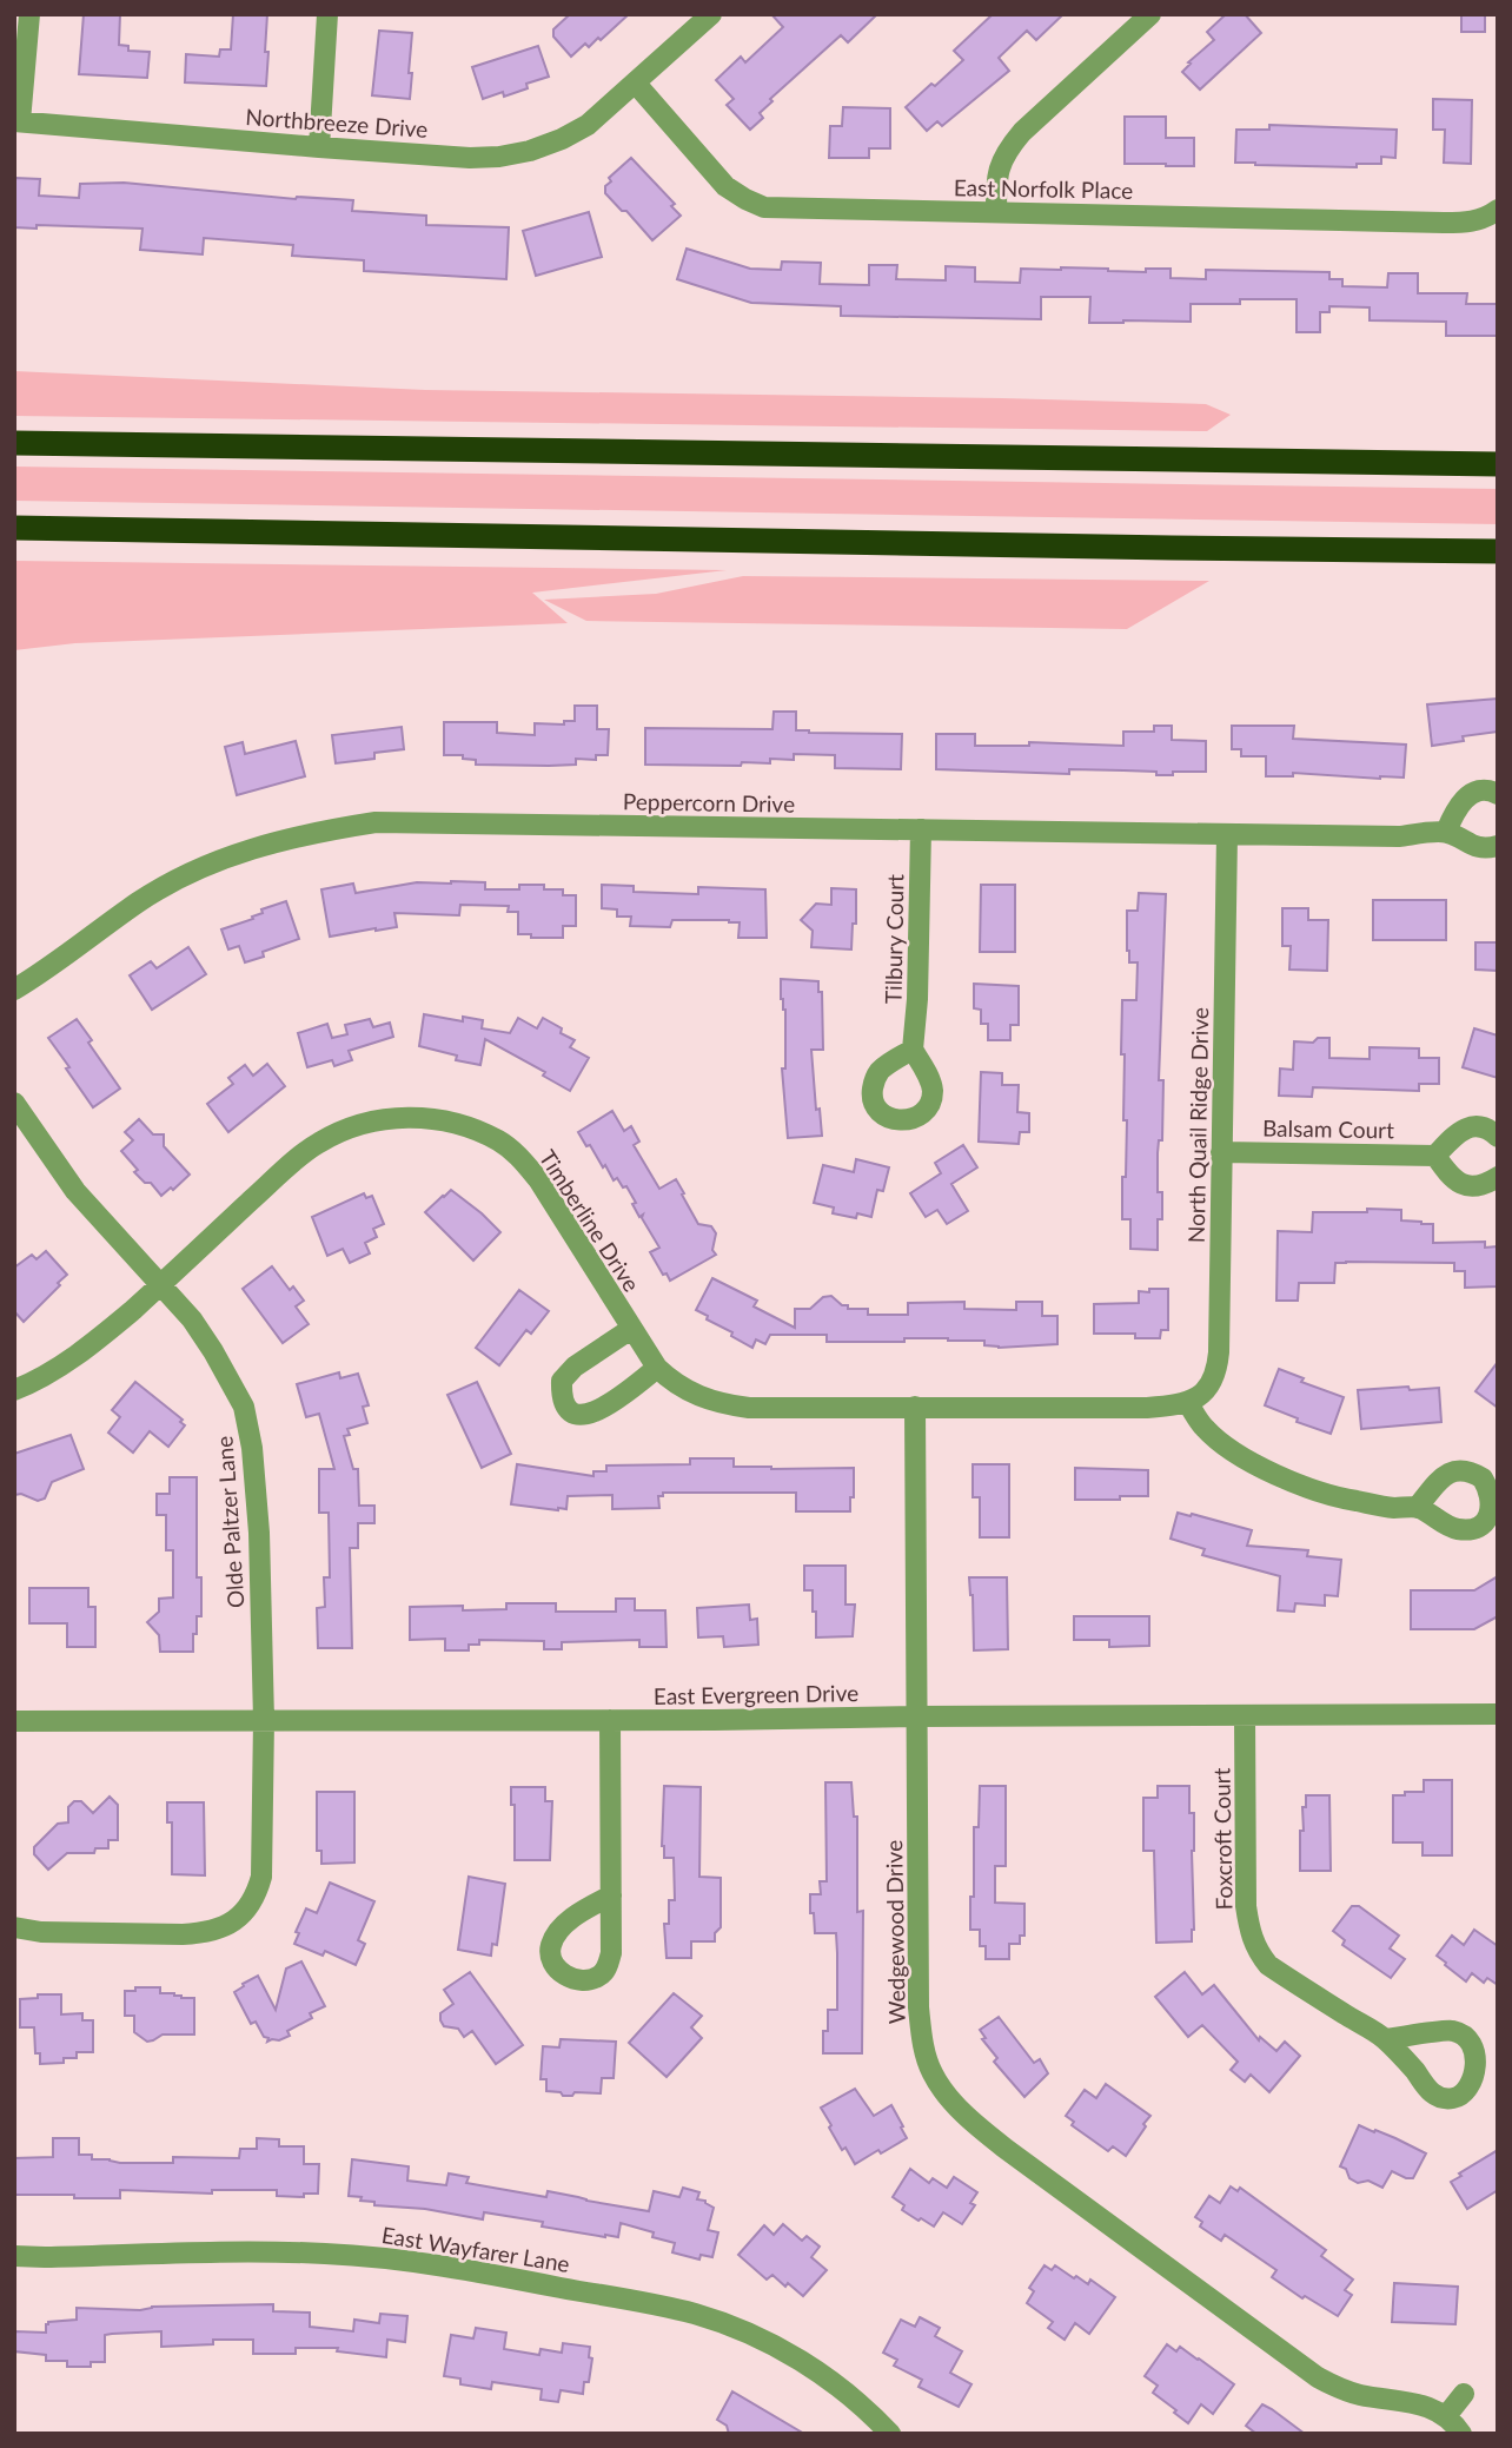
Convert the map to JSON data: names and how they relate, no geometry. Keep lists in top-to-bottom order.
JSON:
{
  "streets": {
    "street": [
      "Northbreeze Drive",
      "East Norfolk Place",
      "Peppercorn Drive",
      "Tilbury Court",
      "North Quail Ridge Drive",
      "Balsam Court",
      "Timberline Drive",
      "Olde Paltzer Lane",
      "East Evergreen Drive",
      "Foxcroft Court",
      "Wedgewood Drive",
      "East Wayfarer Lane"
    ]
  },
  "crossings": [
    ["Northbreeze Drive", "East Norfolk Place"],
    ["Peppercorn Drive", "Tilbury Court"],
    ["Peppercorn Drive", "North Quail Ridge Drive"],
    ["North Quail Ridge Drive", "Balsam Court"],
    ["North Quail Ridge Drive", "Timberline Drive"],
    ["Timberline Drive", "Olde Paltzer Lane"],
    ["Timberline Drive", "Wedgewood Drive"],
    ["Olde Paltzer Lane", "East Evergreen Drive"],
    ["East Evergreen Drive", "Foxcroft Court"],
    ["East Evergreen Drive", "Wedgewood Drive"]
  ]
}
